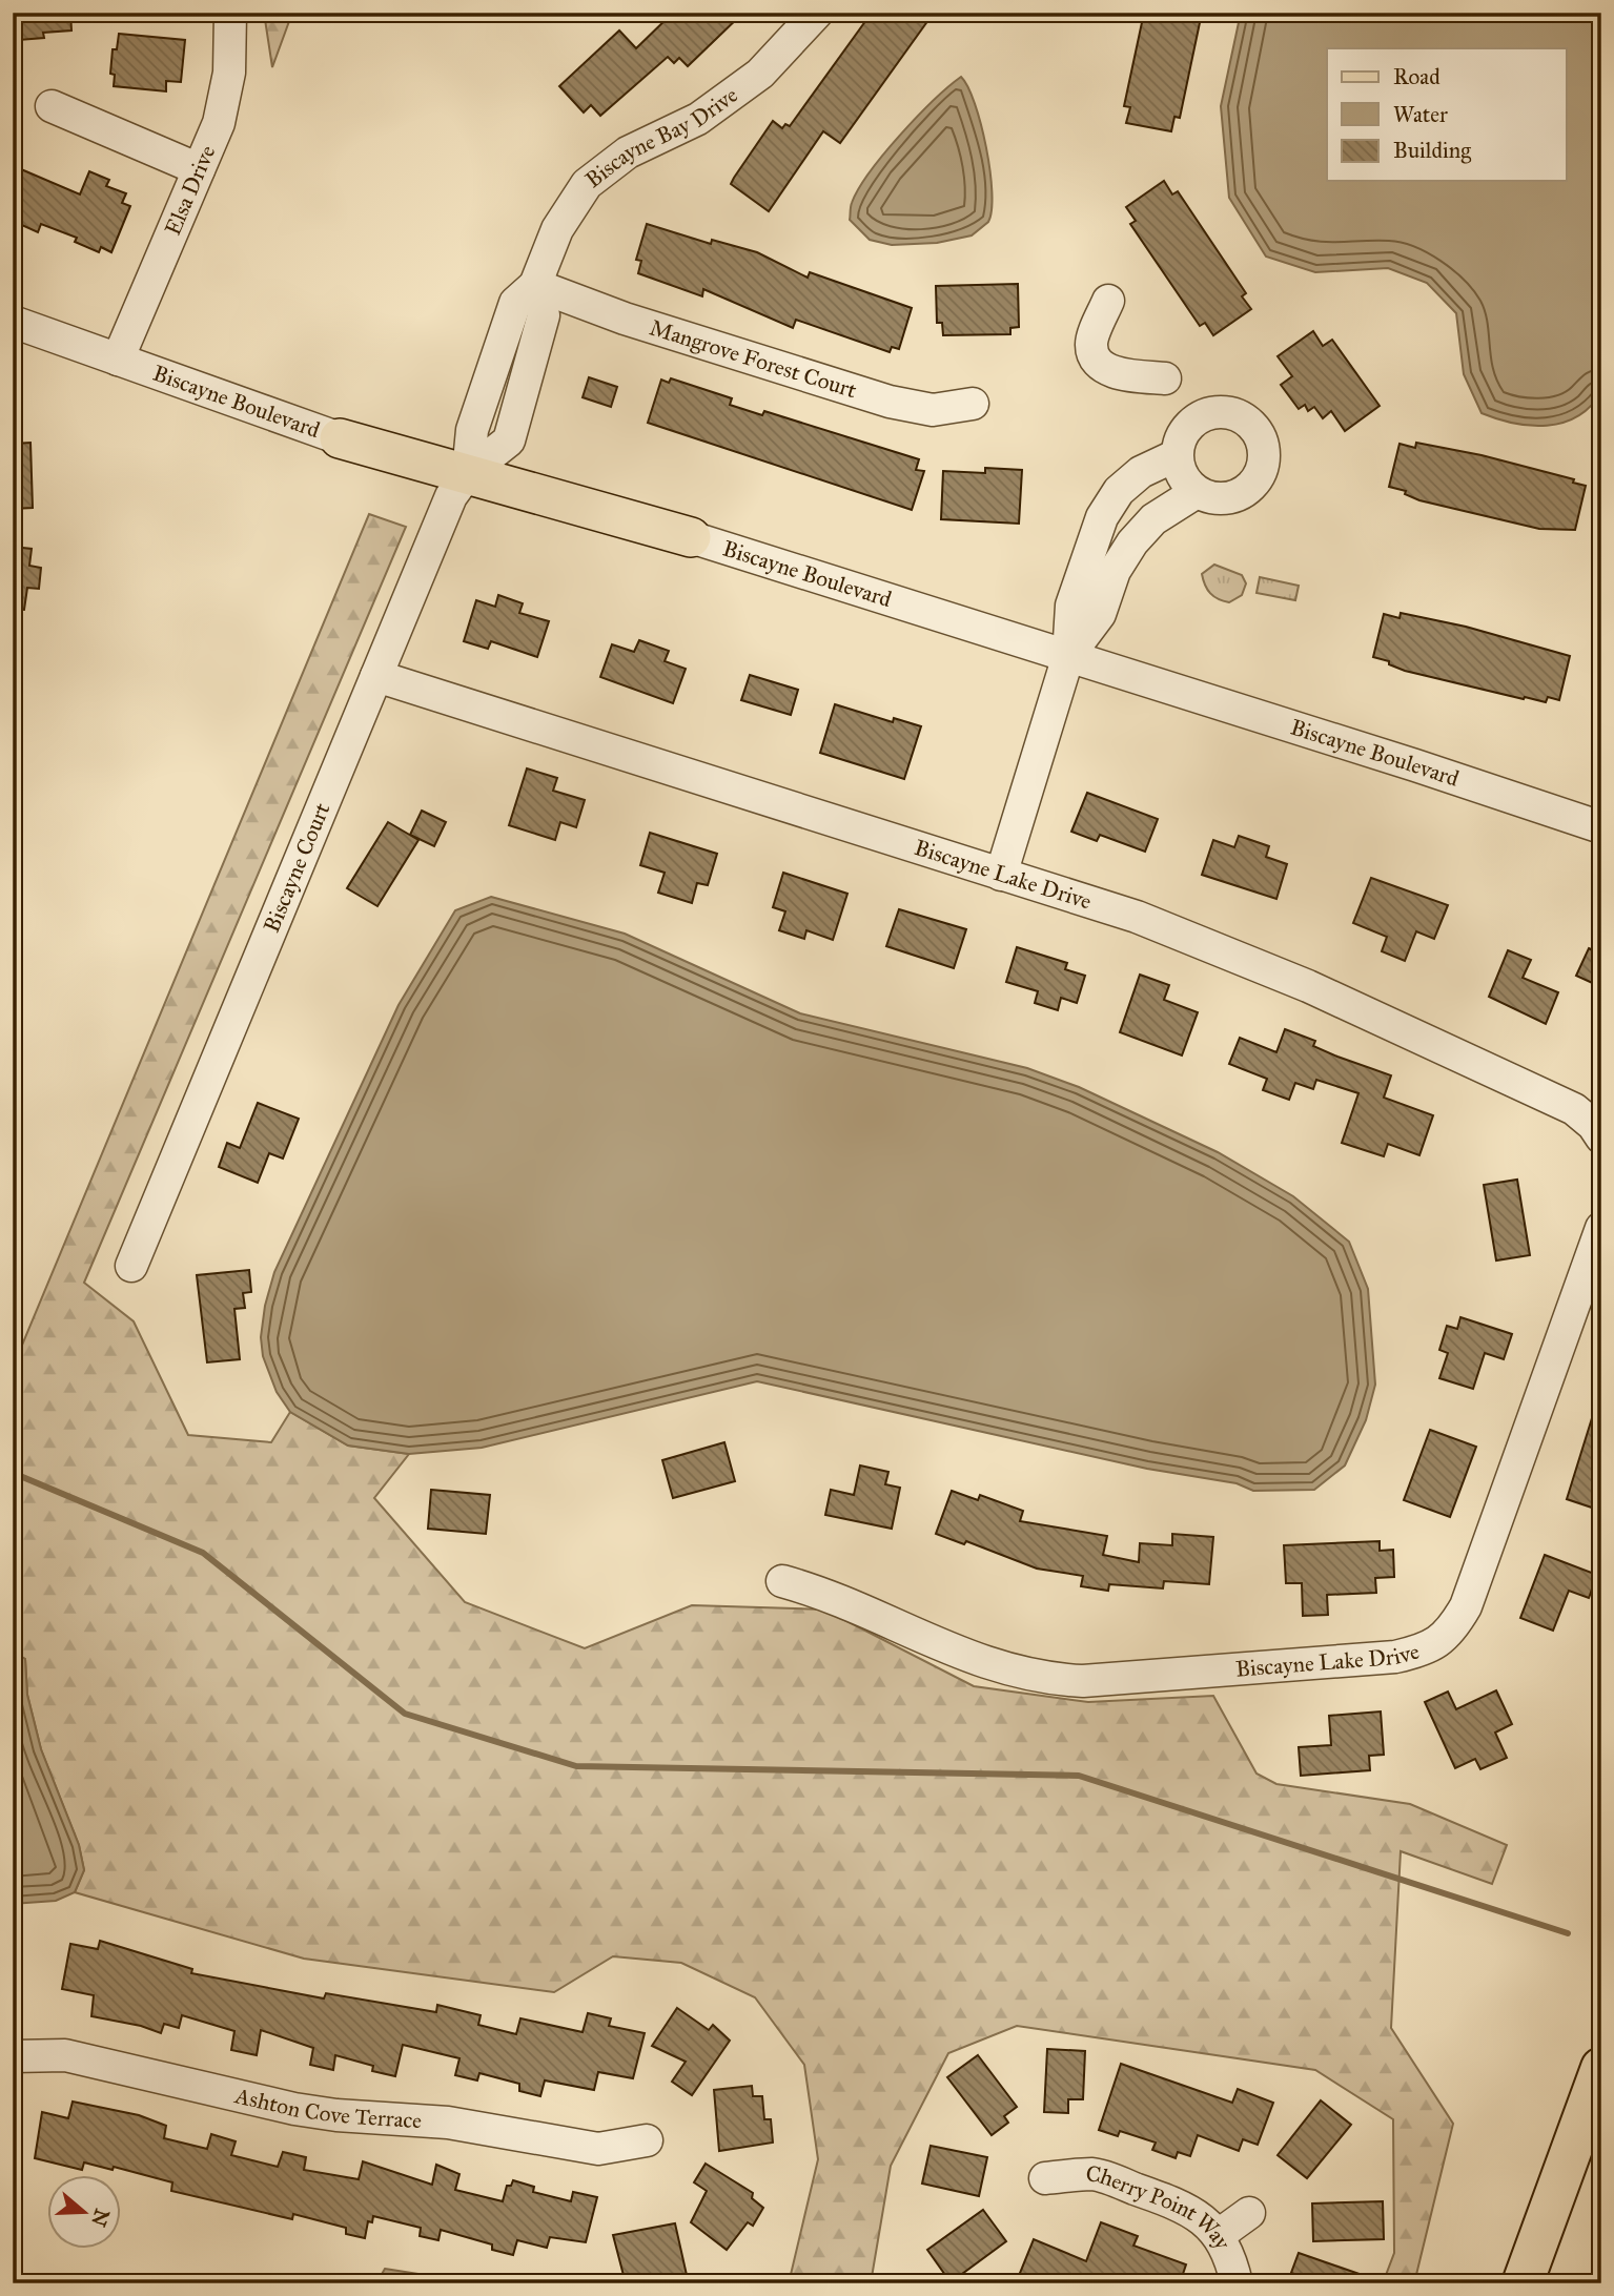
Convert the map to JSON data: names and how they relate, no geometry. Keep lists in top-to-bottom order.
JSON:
{
  "streets": {
    "main road": ["Biscayne Boulevard"],
    "street": [
      "Biscayne Bay Drive",
      "Elsa Drive",
      "Mangrove Forest Court",
      "Biscayne Court",
      "Biscayne Lake Drive",
      "Ashton Cove Terrace",
      "Cherry Point Way"
    ]
  },
  "crossings": [
    ["Biscayne Bay Drive", "Mangrove Forest Court"],
    ["Elsa Drive", "Biscayne Boulevard"],
    ["Biscayne Boulevard", "Biscayne Court"],
    ["Biscayne Court", "Biscayne Lake Drive"]
  ],
  "legend": ["Road", "Water", "Building"],
  "north": "right"
}
